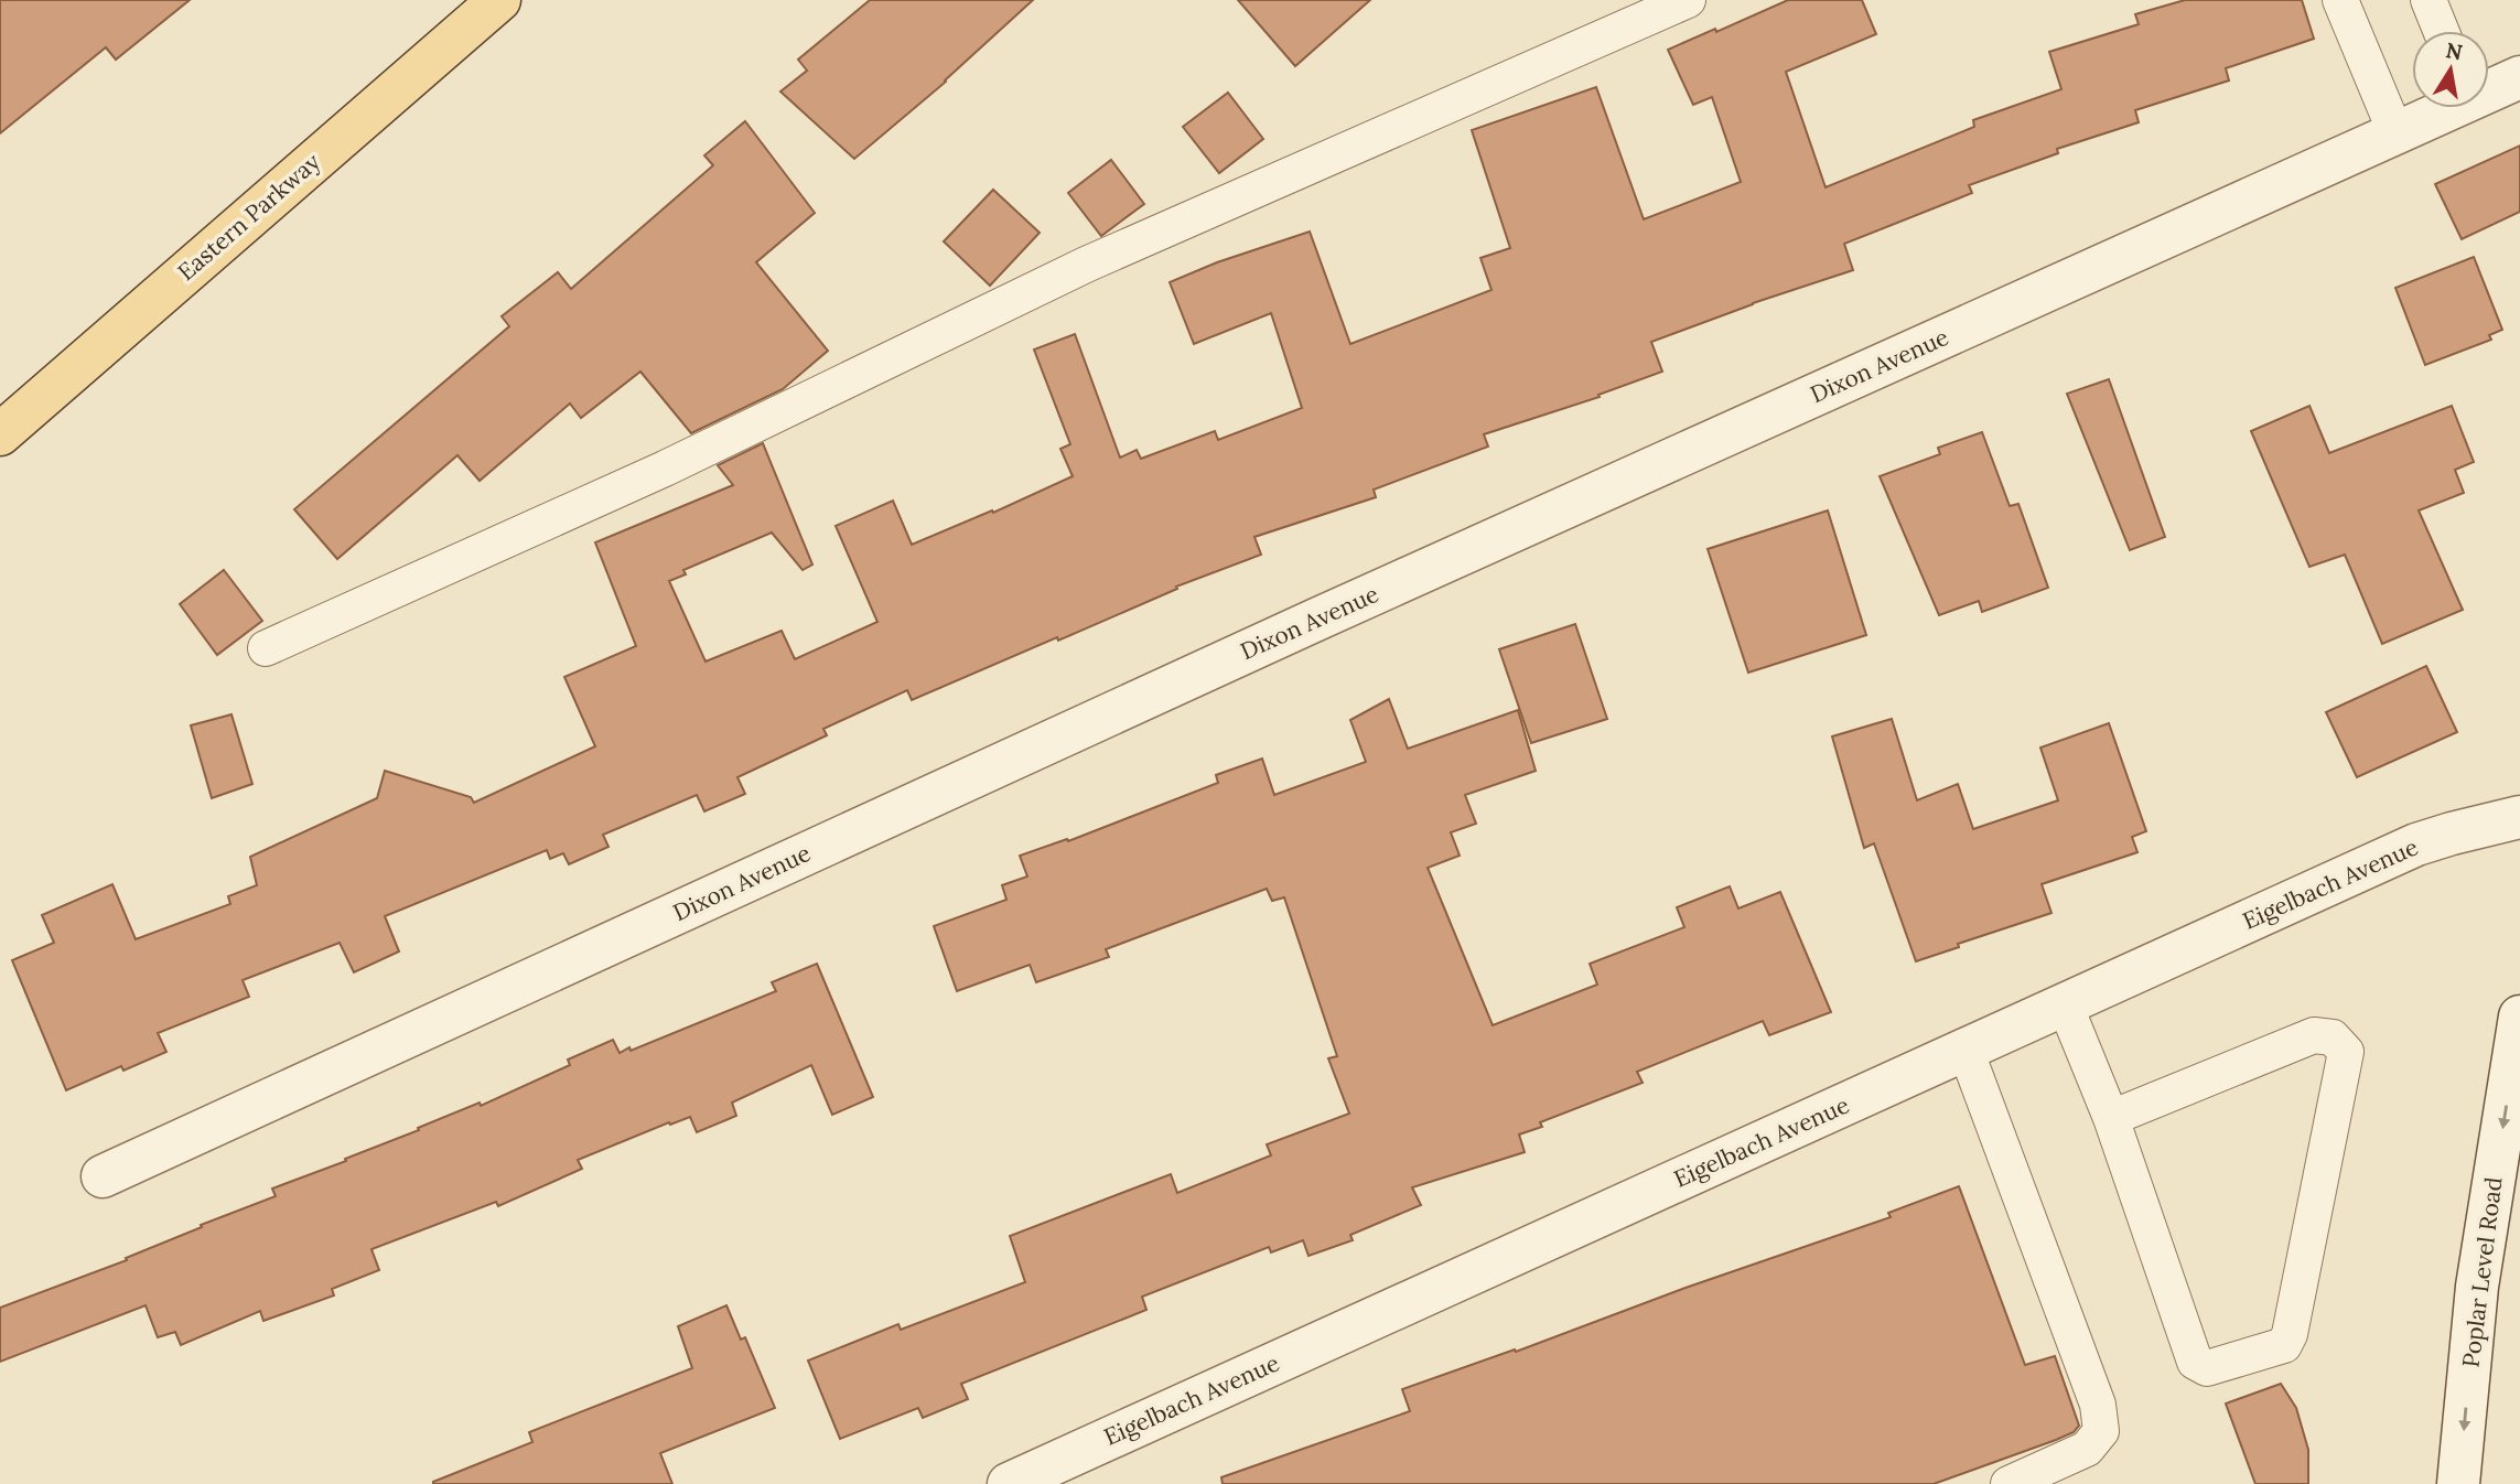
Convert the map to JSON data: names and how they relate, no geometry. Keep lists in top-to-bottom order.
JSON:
{
  "streets": {
    "main road": ["Eastern Parkway"],
    "street": ["Dixon Avenue", "Eigelbach Avenue", "Poplar Level Road"]
  },
  "one_way": ["Poplar Level Road"],
  "north": "top"
}
